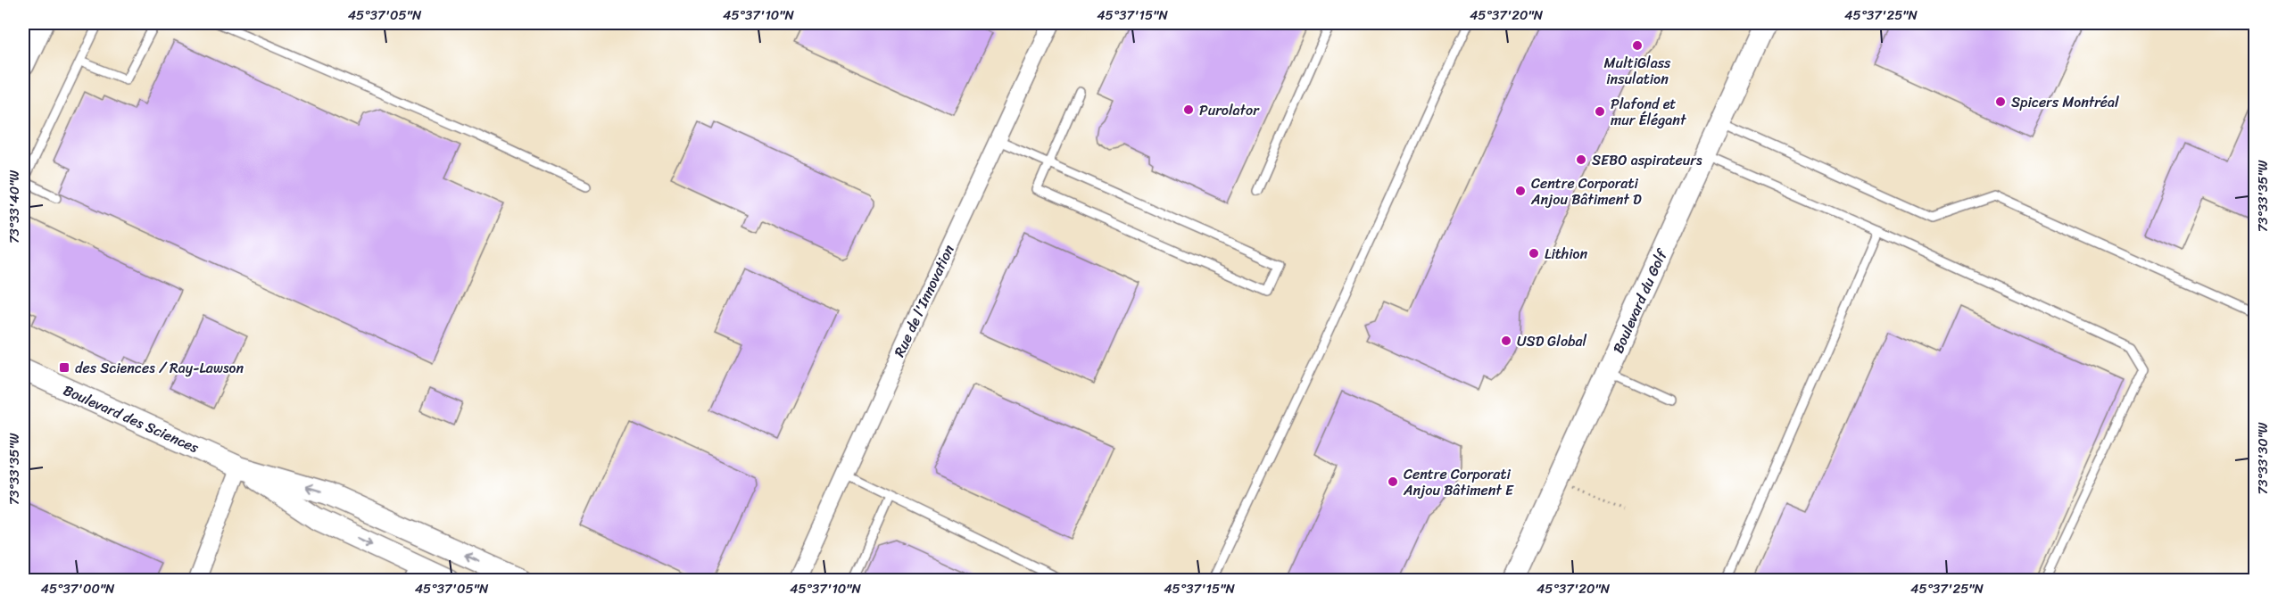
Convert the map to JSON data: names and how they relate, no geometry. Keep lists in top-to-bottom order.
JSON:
{
  "streets": {
    "street": ["Rue de l'Innovation", "Boulevard du Golf", "Boulevard des Sciences"]
  },
  "places": {
    "other": [
      "MultiGlass insulation",
      "Spicers Montréal",
      "Purolator",
      "Plafond et mur Élégant",
      "SEBO aspirateurs",
      "Centre Corporati Anjou Bâtiment D",
      "Lithion",
      "USD Global",
      "Centre Corporati Anjou Bâtiment E"
    ],
    "transit": ["des Sciences / Ray-Lawson"]
  },
  "coordinates": [
    "45°37'05\"N",
    "45°37'10\"N",
    "45°37'15\"N",
    "45°37'20\"N",
    "45°37'25\"N",
    "73°33'35\"W",
    "73°33'40\"W",
    "73°33'30\"W",
    "45°37'00\"N"
  ]
}
